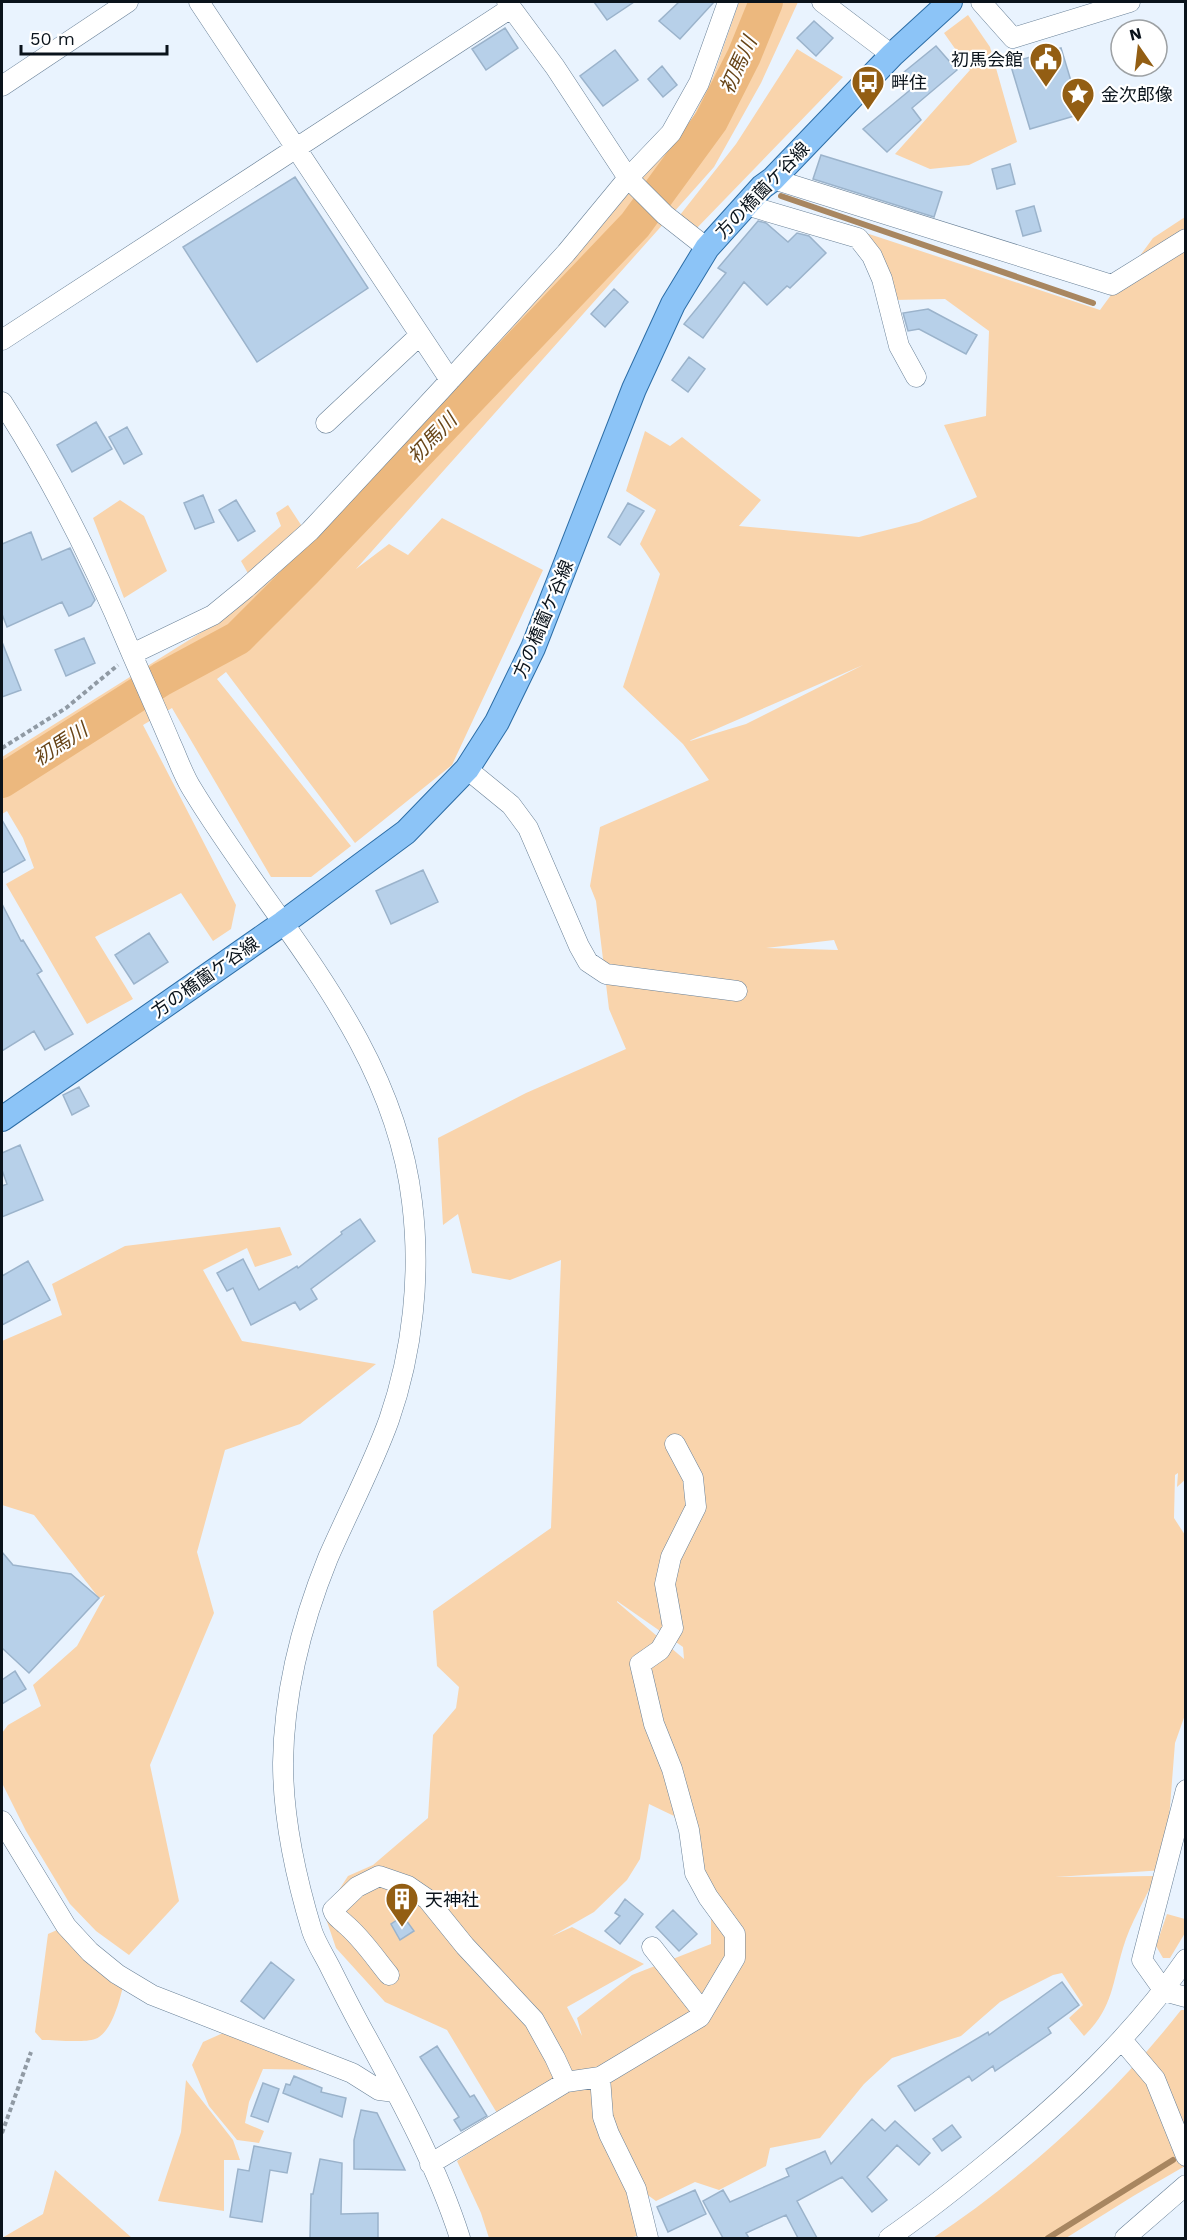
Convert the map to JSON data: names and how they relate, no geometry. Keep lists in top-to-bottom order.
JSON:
{
  "streets": {
    "main road": ["方の橋薗ケ谷線"]
  },
  "water": ["初馬川"],
  "places": {
    "public building": ["初馬会館"],
    "bus stop": ["畔住"],
    "place": ["金次郎像"],
    "building": ["天神社"]
  },
  "scale_bar": "50 m",
  "north": "top"
}
